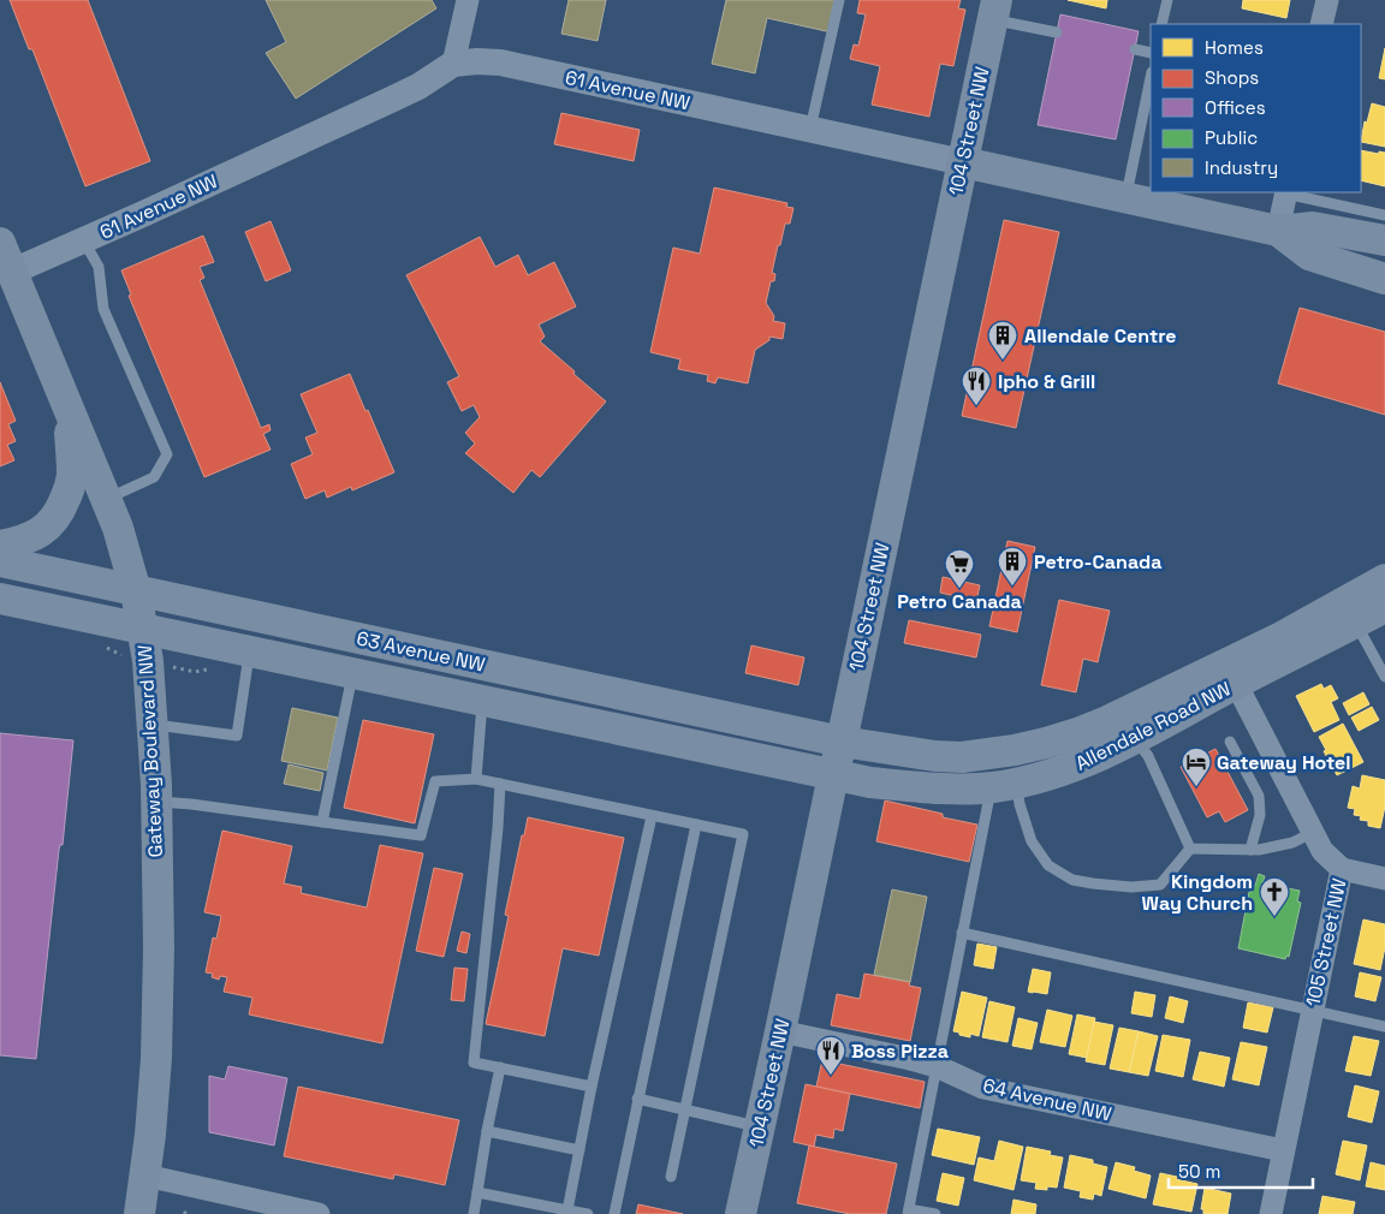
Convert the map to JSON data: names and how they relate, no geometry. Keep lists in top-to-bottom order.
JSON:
{
  "streets": {
    "main road": [
      "61 Avenue NW",
      "104 Street NW",
      "63 Avenue NW",
      "Allendale Road NW",
      "Gateway Boulevard NW"
    ],
    "street": ["105 Street NW", "64 Avenue NW"]
  },
  "crossings": [
    ["61 Avenue NW", "104 Street NW"],
    ["61 Avenue NW", "Gateway Boulevard NW"],
    ["104 Street NW", "63 Avenue NW"],
    ["104 Street NW", "Allendale Road NW"],
    ["104 Street NW", "64 Avenue NW"],
    ["63 Avenue NW", "Allendale Road NW"],
    ["63 Avenue NW", "Gateway Boulevard NW"],
    ["Allendale Road NW", "105 Street NW"],
    ["105 Street NW", "64 Avenue NW"]
  ],
  "places": {
    "building": ["Allendale Centre", "Petro-Canada"],
    "restaurant": ["Ipho & Grill", "Boss Pizza"],
    "supermarket": ["Petro Canada"],
    "hotel": ["Gateway Hotel"],
    "church": ["Kingdom Way Church"]
  },
  "legend": [
    "Homes",
    "Shops",
    "Offices",
    "Public",
    "Industry"
  ],
  "scale_bar": "50 m"
}
